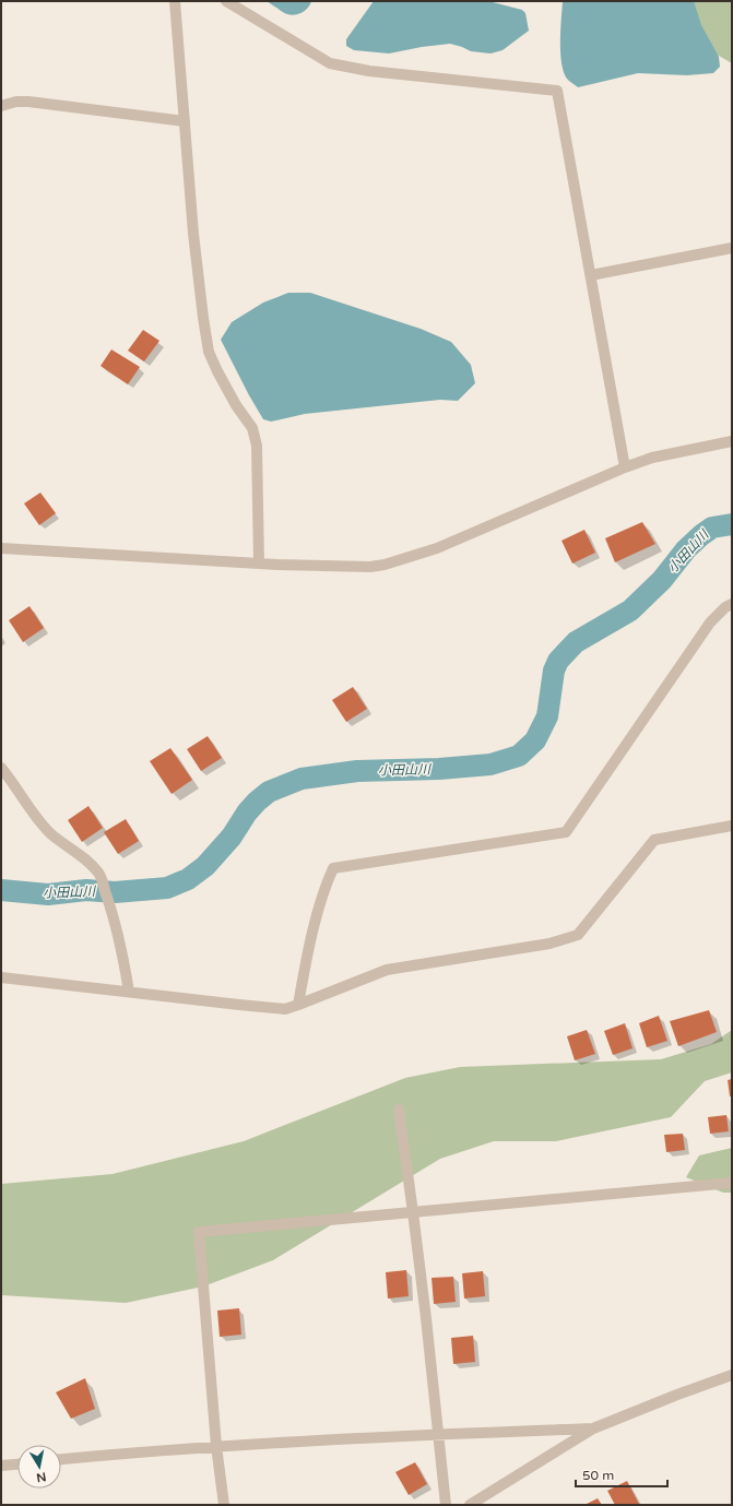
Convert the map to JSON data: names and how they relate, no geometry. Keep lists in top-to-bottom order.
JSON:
{
  "water": ["小田山川"],
  "scale_bar": "50 m",
  "north": "bottom"
}
